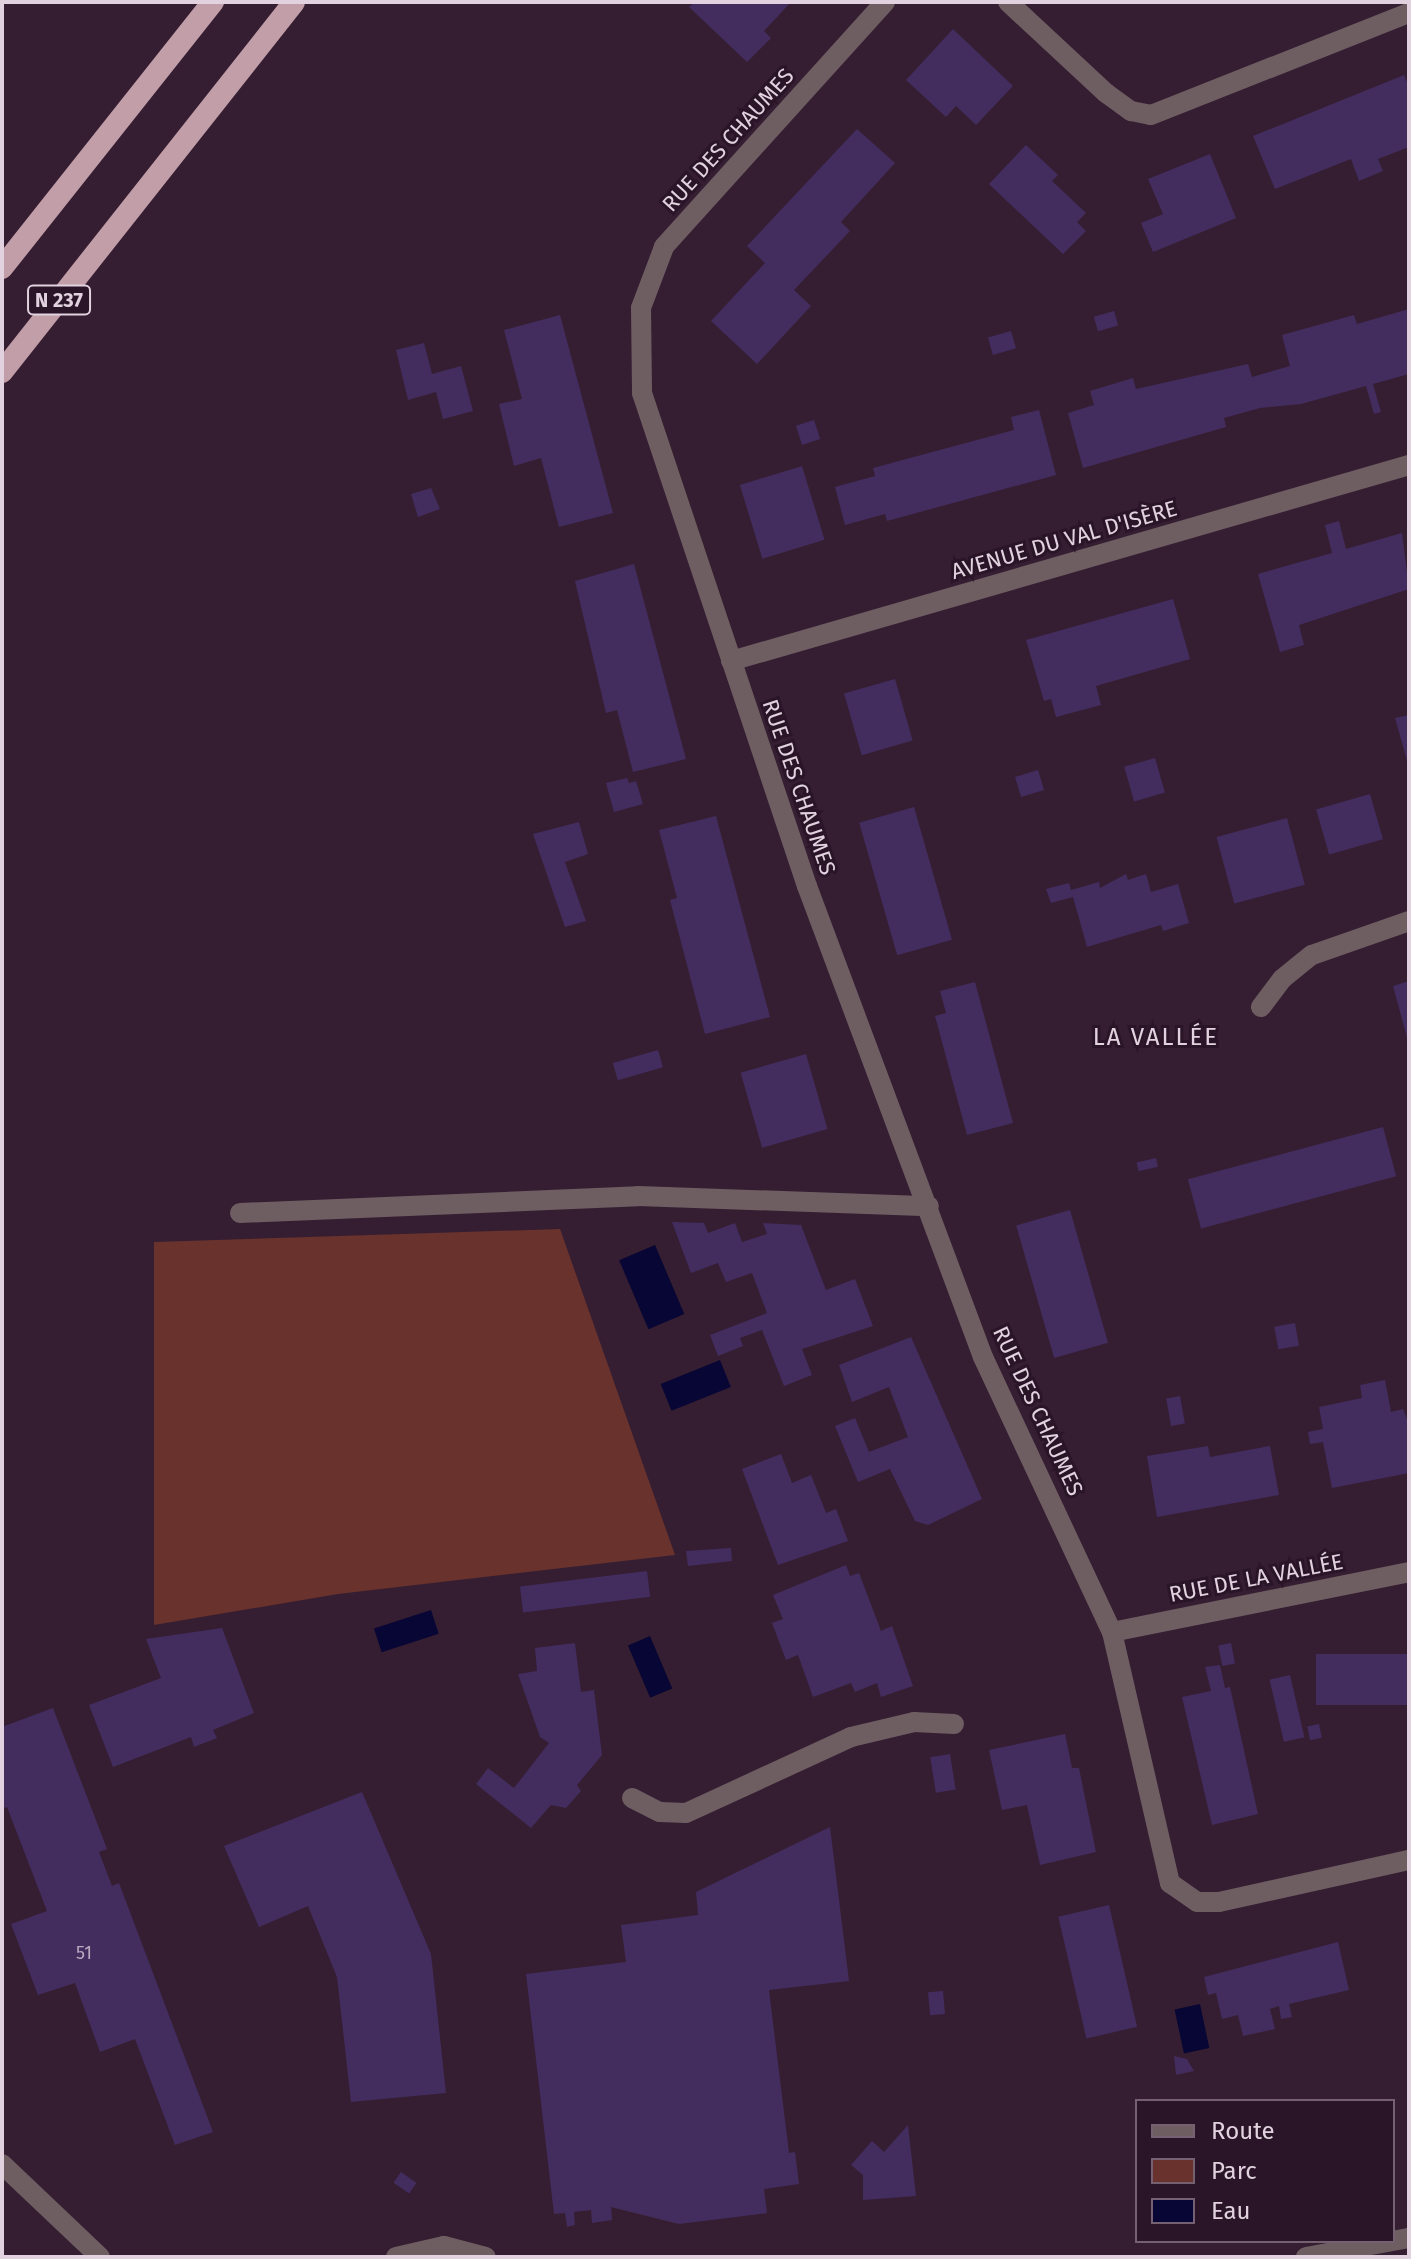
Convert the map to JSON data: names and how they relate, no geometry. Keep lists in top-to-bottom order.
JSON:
{
  "streets": {
    "highway": ["N 237"],
    "street": ["RUE DES CHAUMES", "AVENUE DU VAL D'ISÈRE", "RUE DE LA VALLÉE"]
  },
  "crossings": [
    ["RUE DES CHAUMES", "AVENUE DU VAL D'ISÈRE"],
    ["RUE DES CHAUMES", "RUE DE LA VALLÉE"]
  ],
  "districts": ["LA VALLÉE"],
  "house_numbers": ["51"],
  "legend": ["Route", "Parc", "Eau"]
}
